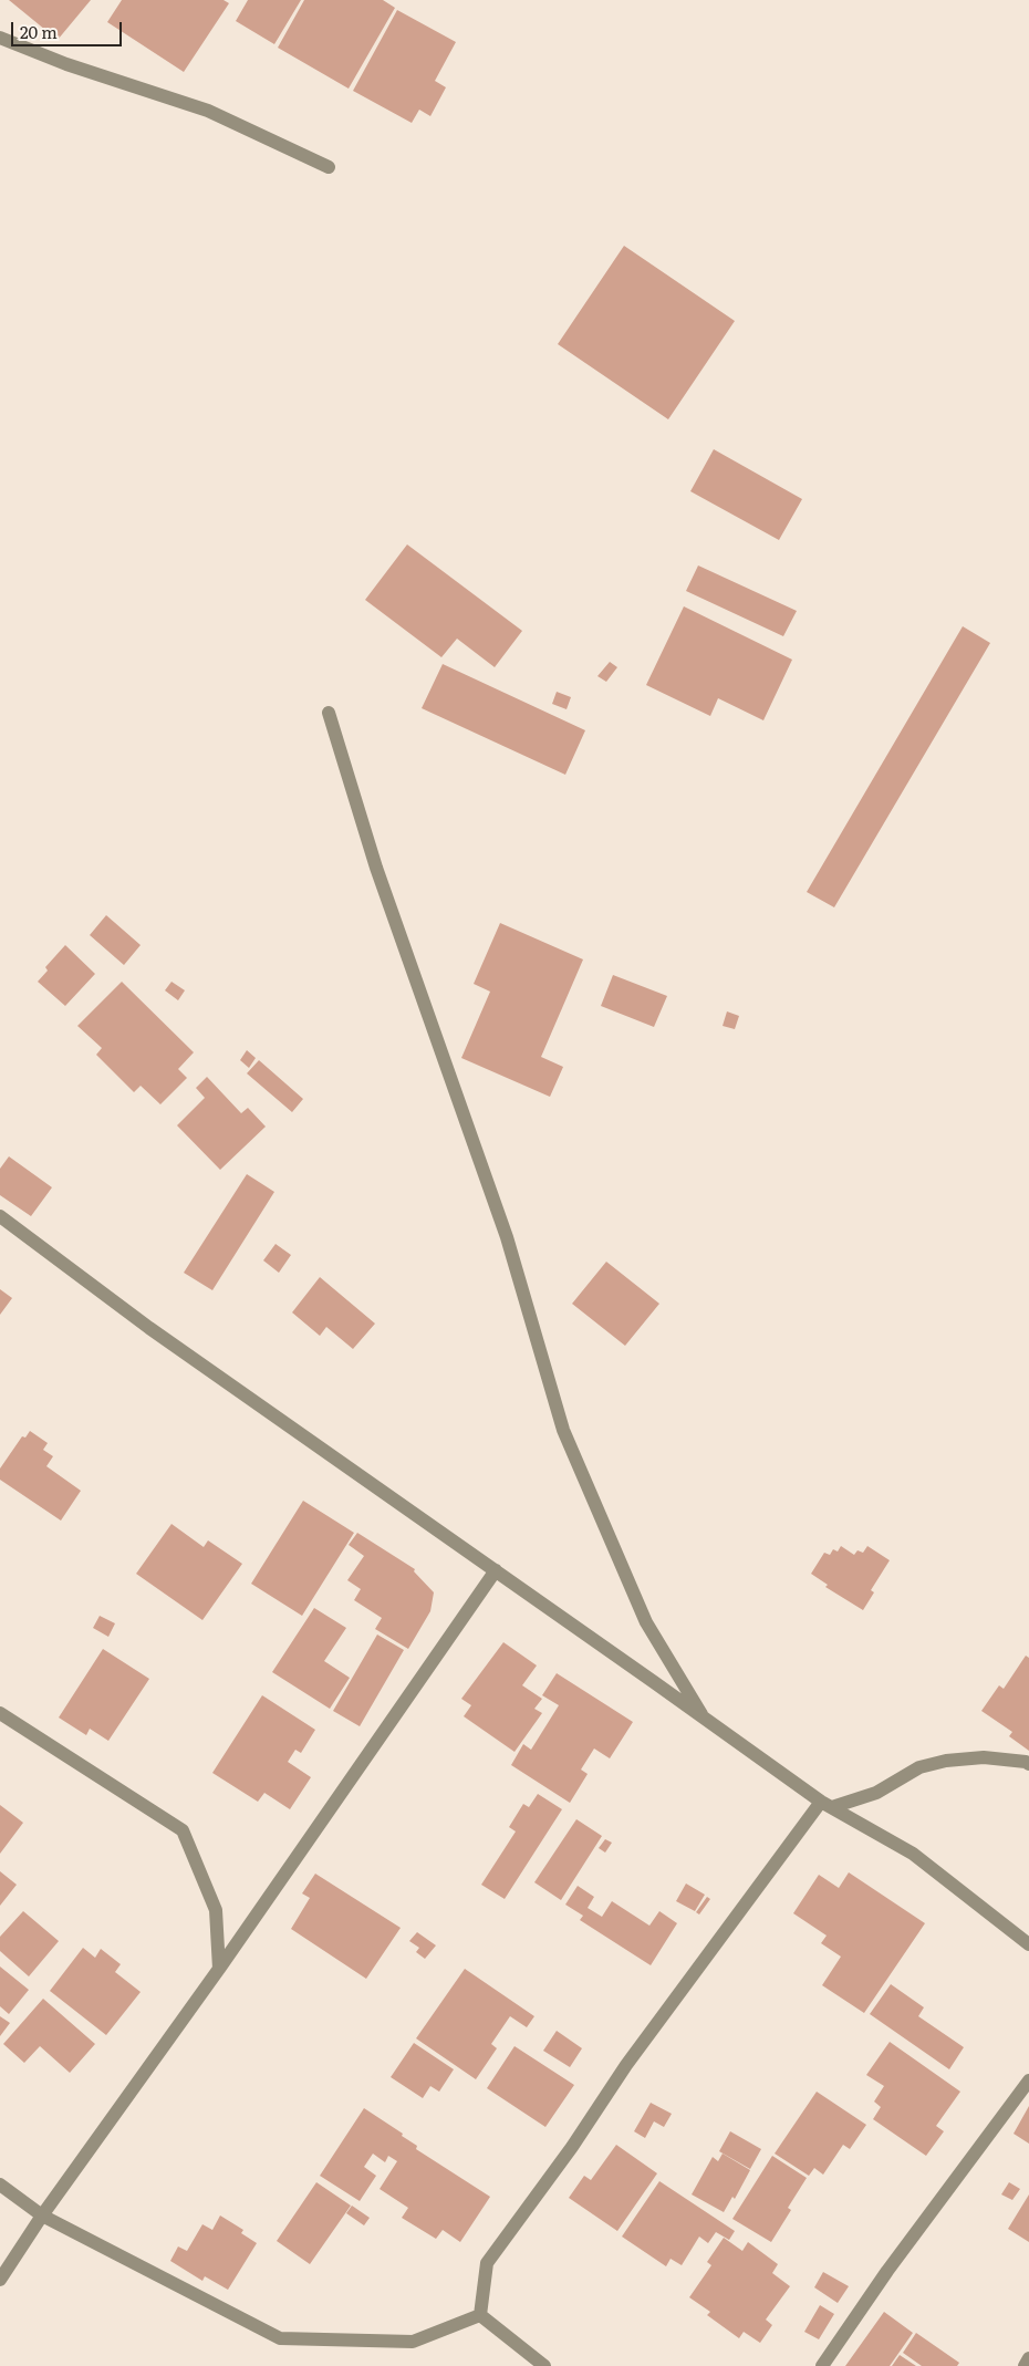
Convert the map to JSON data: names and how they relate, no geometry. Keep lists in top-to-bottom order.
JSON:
{
  "scale_bar": "20 m"
}
